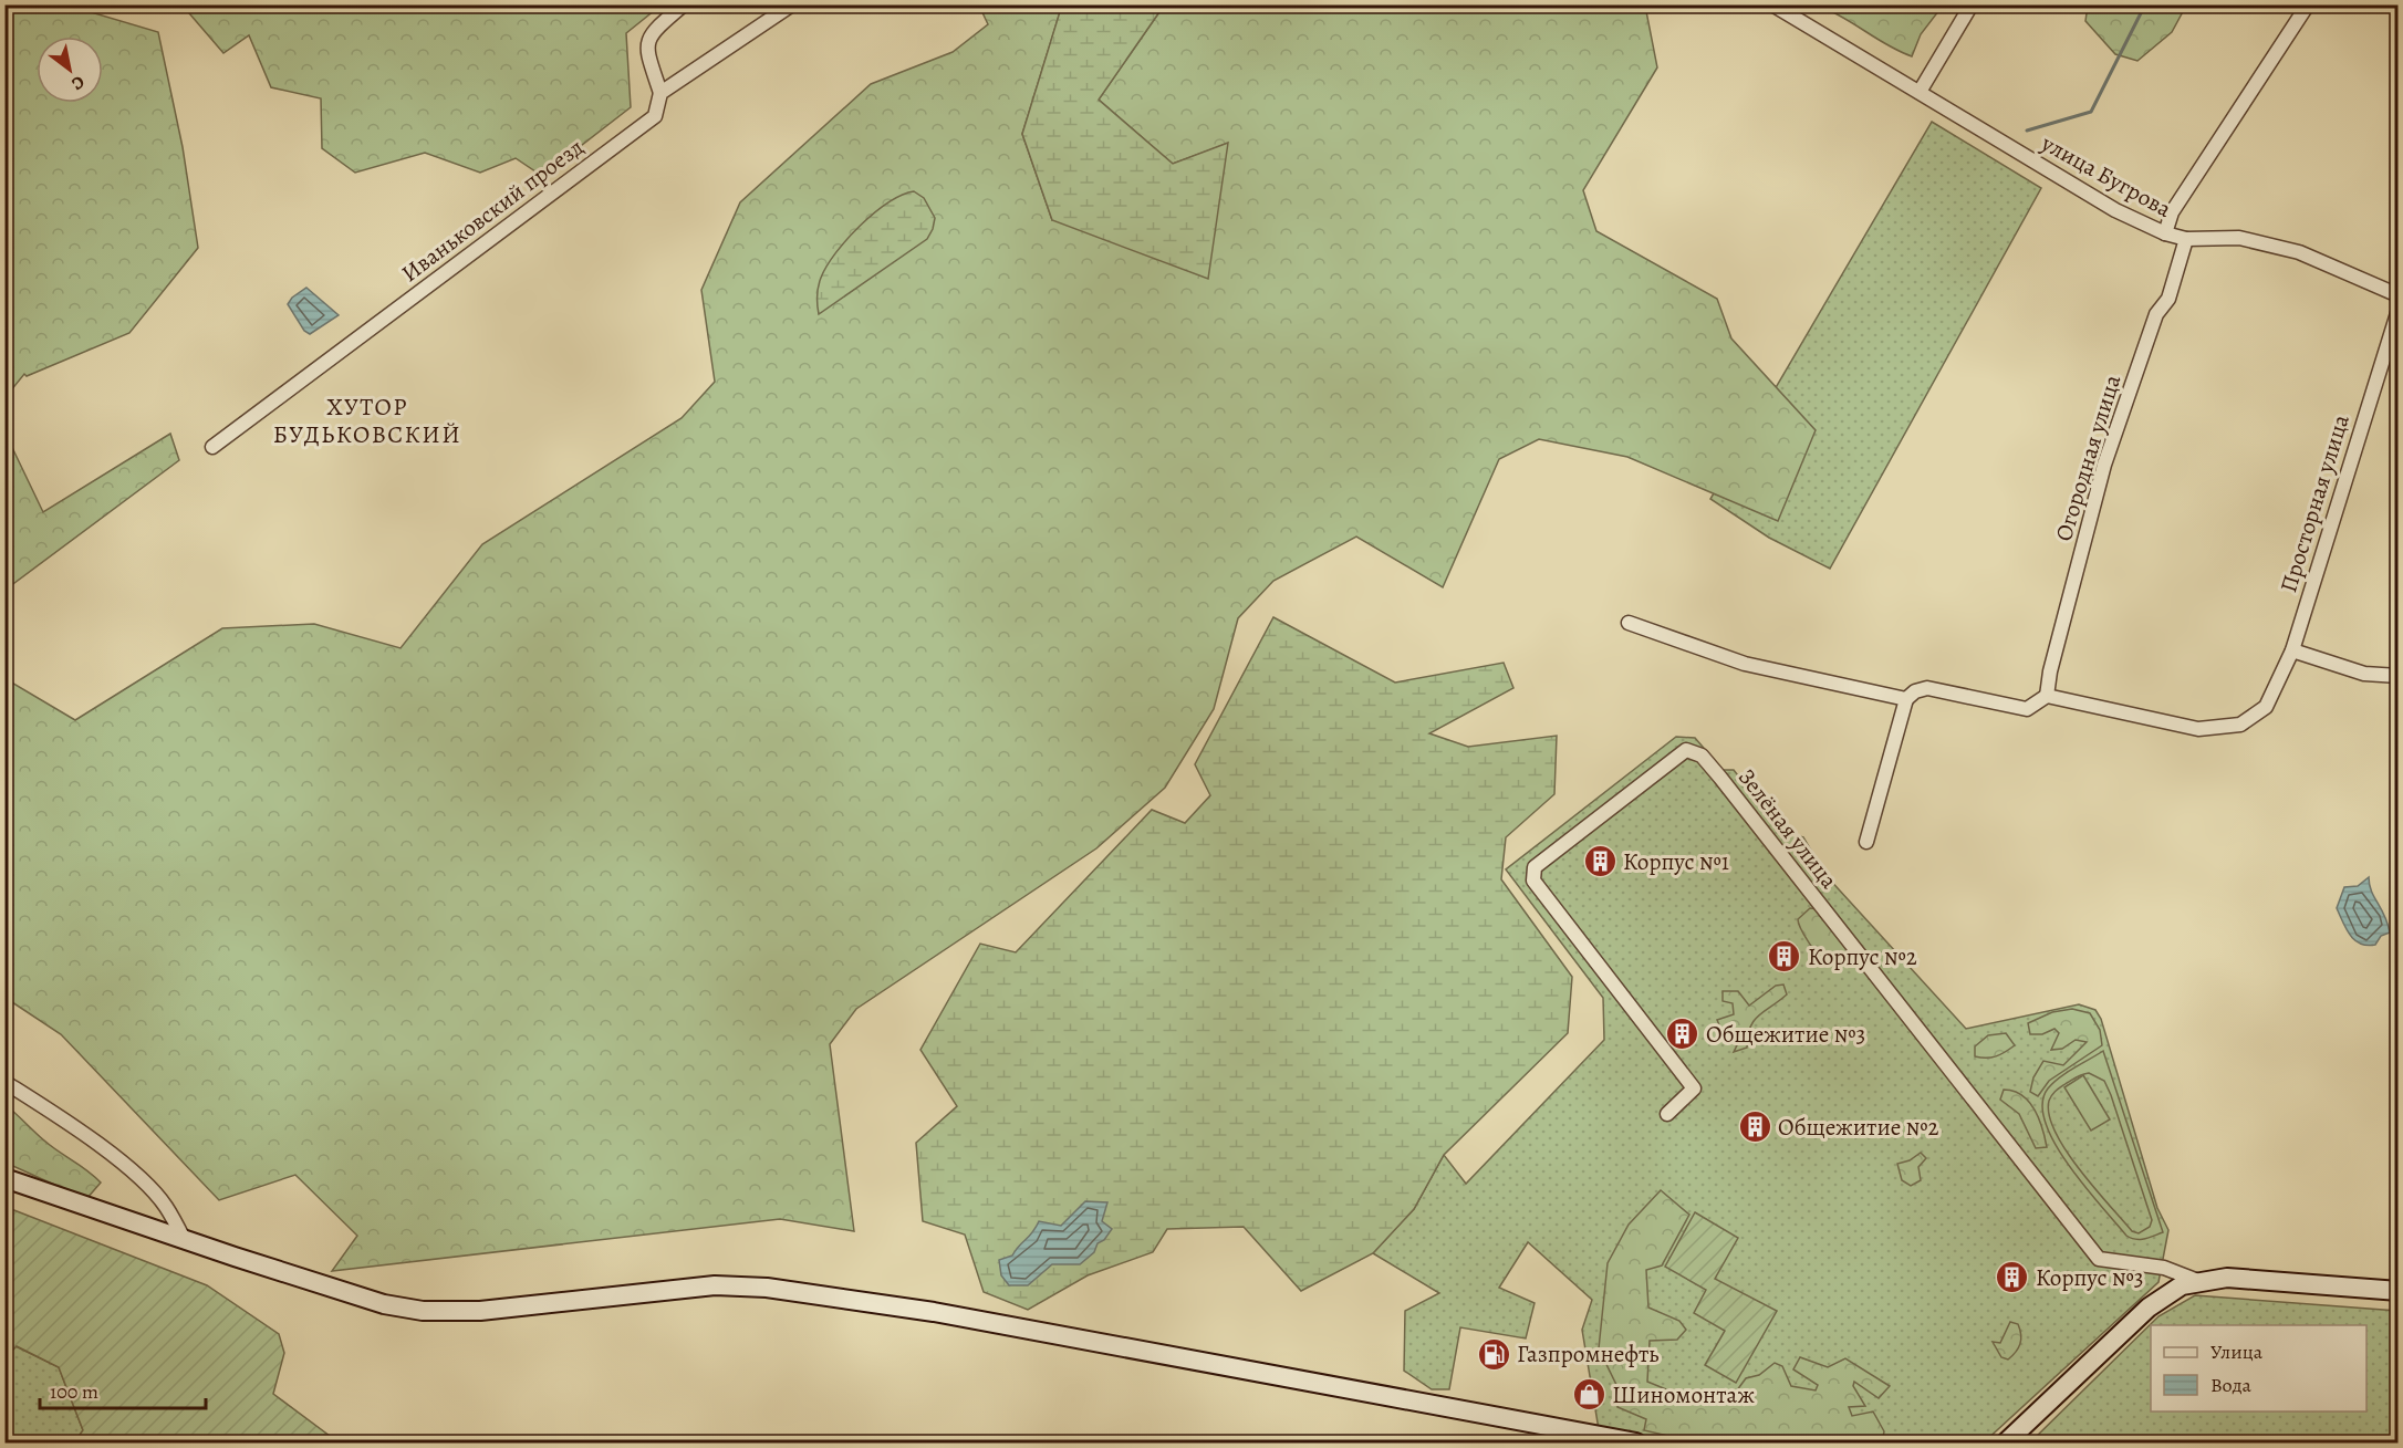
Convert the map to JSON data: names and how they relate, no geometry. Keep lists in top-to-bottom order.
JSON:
{
  "streets": {
    "street": [
      "улица Бугрова",
      "Иваньковский проезд",
      "Огородная улица",
      "Просторная улица",
      "Зелёная улица"
    ]
  },
  "crossings": [
    ["улица Бугрова", "Огородная улица"],
    ["Огородная улица", "Просторная улица"]
  ],
  "districts": ["ХУТОР БУДЬКОВСКИЙ"],
  "places": {
    "building": [
      "Корпус №1",
      "Корпус №2",
      "Общежитие №3",
      "Общежитие №2",
      "Корпус №3"
    ],
    "fuel station": ["Газпромнефть"],
    "shop": ["Шиномонтаж"]
  },
  "legend": ["Улица", "Вода"],
  "scale_bar": "100 m",
  "north": "bottom right"
}
